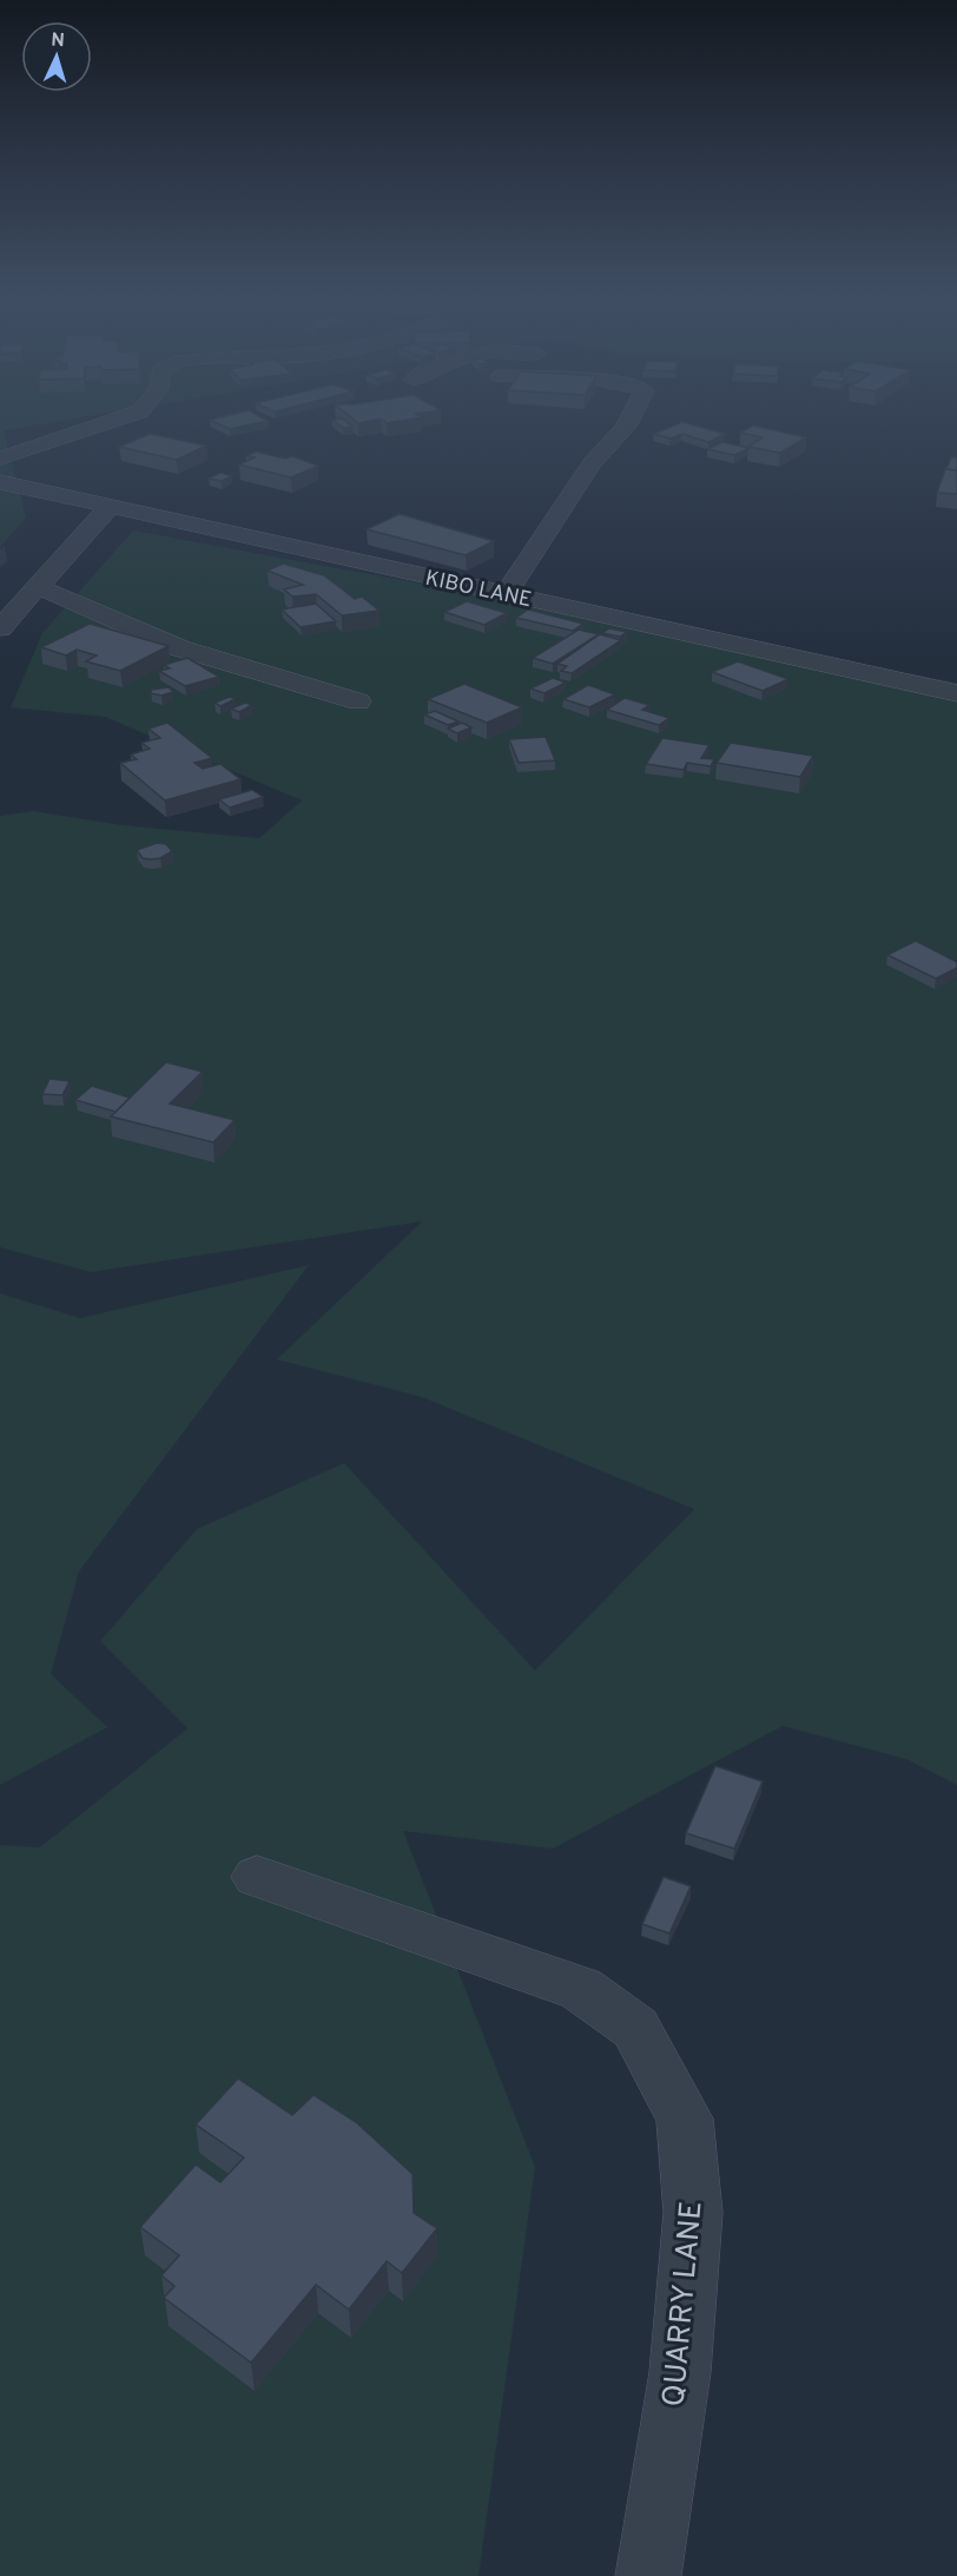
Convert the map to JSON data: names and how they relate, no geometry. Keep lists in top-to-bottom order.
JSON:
{
  "streets": {
    "street": ["KIBO LANE", "QUARRY LANE"]
  },
  "north": "top"
}
